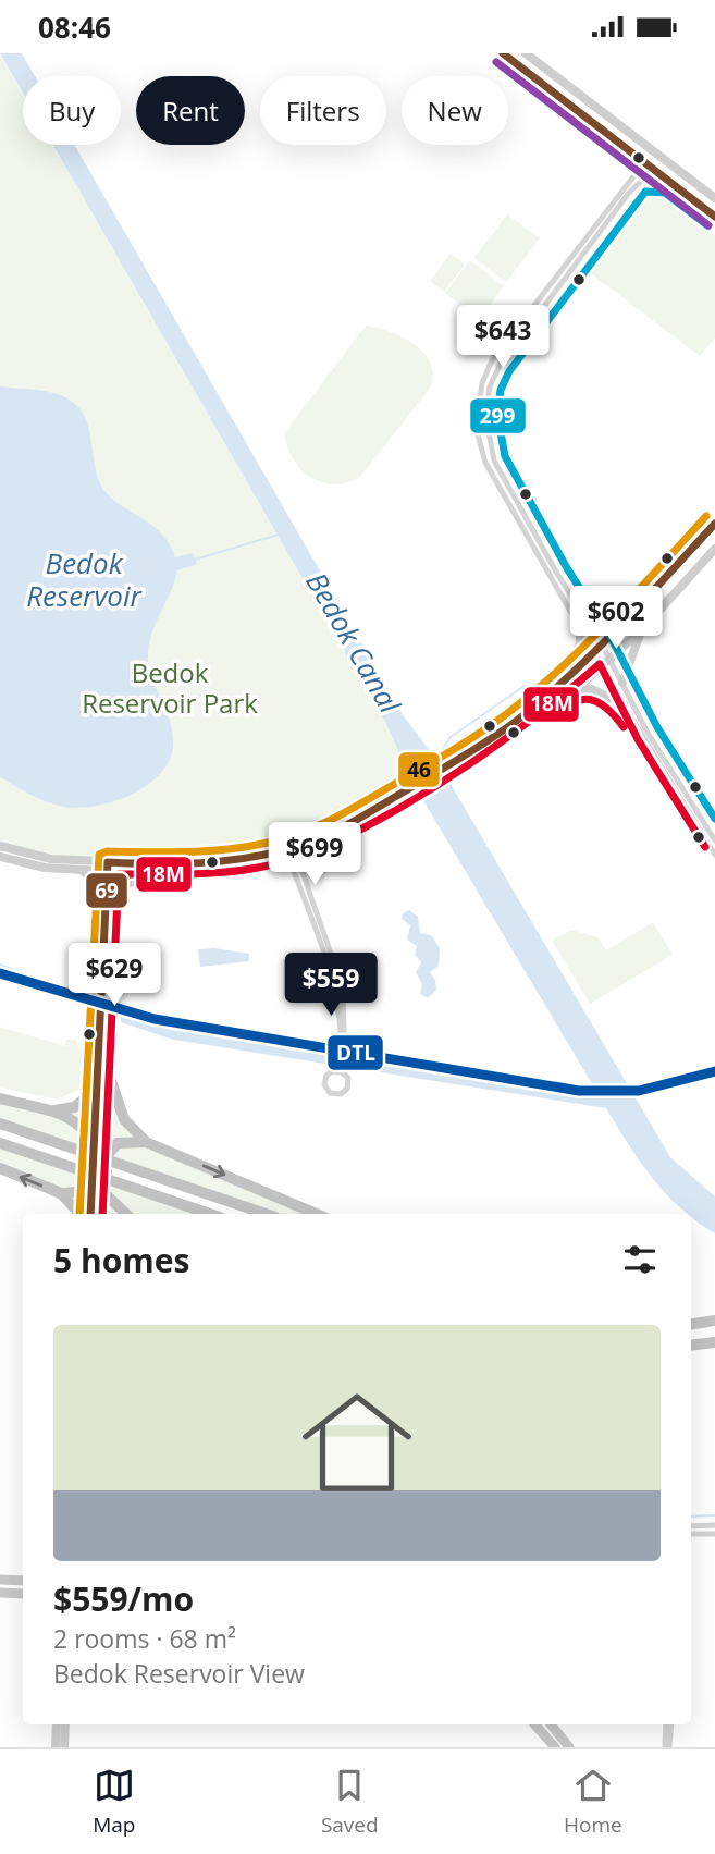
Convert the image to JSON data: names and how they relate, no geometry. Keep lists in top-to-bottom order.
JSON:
{
  "water": ["Bedok Reservoir", "Bedok Canal"],
  "parks": ["Bedok Reservoir Park"],
  "lines": [
    "transit line 69",
    "transit line 299",
    "transit line 46",
    "transit line 18M",
    "transit line DTL"
  ],
  "page": {
    "status": "08:46",
    "chip": [
      "Buy",
      "Rent",
      "Filters",
      "New"
    ],
    "price": [
      "$643",
      "$602",
      "$699",
      "$629",
      "$559"
    ],
    "heading": "5 homes",
    "list": [
      {
        "name": "$559/mo",
        "note": "2 rooms · 68 m² · Bedok Reservoir View"
      }
    ],
    "tabs": ["Map", "Saved", "Home"]
  }
}
